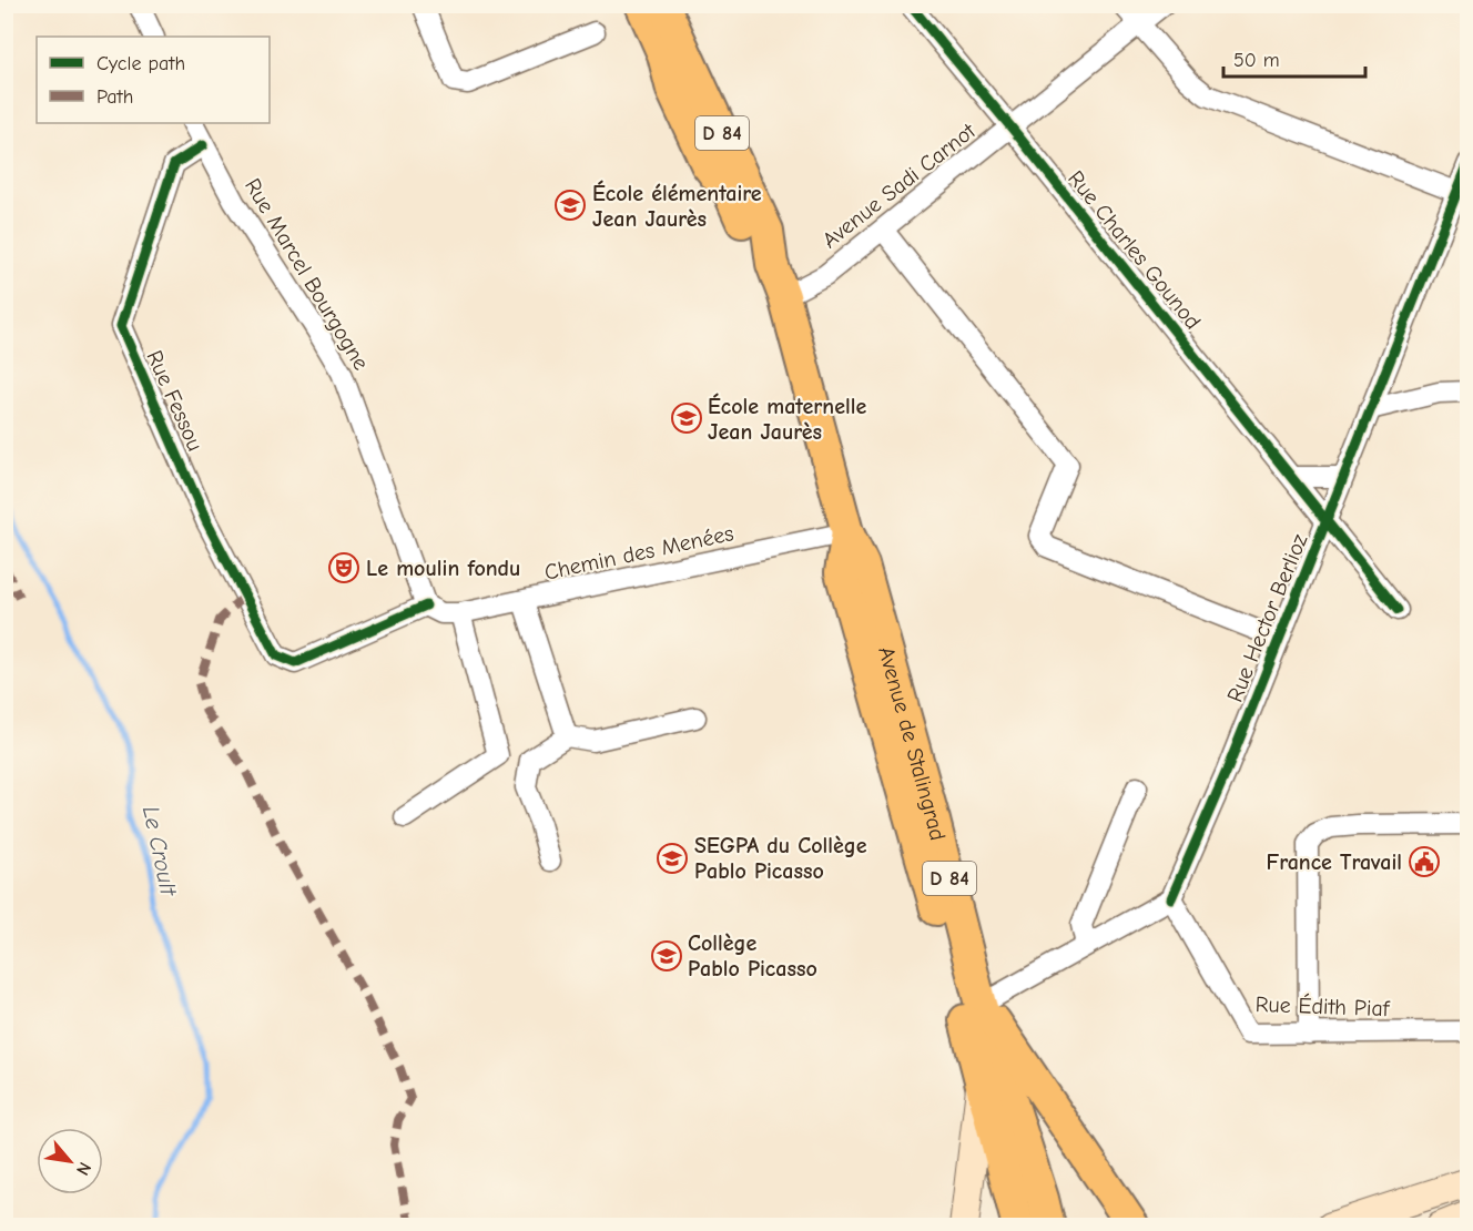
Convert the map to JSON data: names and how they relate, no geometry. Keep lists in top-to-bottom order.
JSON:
{
  "streets": {
    "main road": ["D 84", "Avenue de Stalingrad"],
    "street": [
      "Avenue Sadi Carnot",
      "Rue Charles Gounod",
      "Rue Marcel Bourgogne",
      "Rue Fessou",
      "Chemin des Menées",
      "Rue Hector Berlioz",
      "Rue Édith Piaf"
    ]
  },
  "crossings": [
    ["Avenue Sadi Carnot", "Rue Charles Gounod"],
    ["Avenue Sadi Carnot", "Avenue de Stalingrad"],
    ["Rue Charles Gounod", "Rue Hector Berlioz"],
    ["Rue Marcel Bourgogne", "Rue Fessou"],
    ["Rue Marcel Bourgogne", "Chemin des Menées"],
    ["Rue Fessou", "Chemin des Menées"],
    ["Chemin des Menées", "Avenue de Stalingrad"],
    ["Rue Hector Berlioz", "Rue Édith Piaf"]
  ],
  "water": ["Le Croult"],
  "places": {
    "school or university": [
      "École élémentaire Jean Jaurès",
      "École maternelle Jean Jaurès",
      "SEGPA du Collège Pablo Picasso",
      "Collège Pablo Picasso"
    ],
    "theatre": ["Le moulin fondu"],
    "public building": ["France Travail"]
  },
  "legend": ["Cycle path", "Path"],
  "scale_bar": "50 m",
  "north": "bottom right"
}
